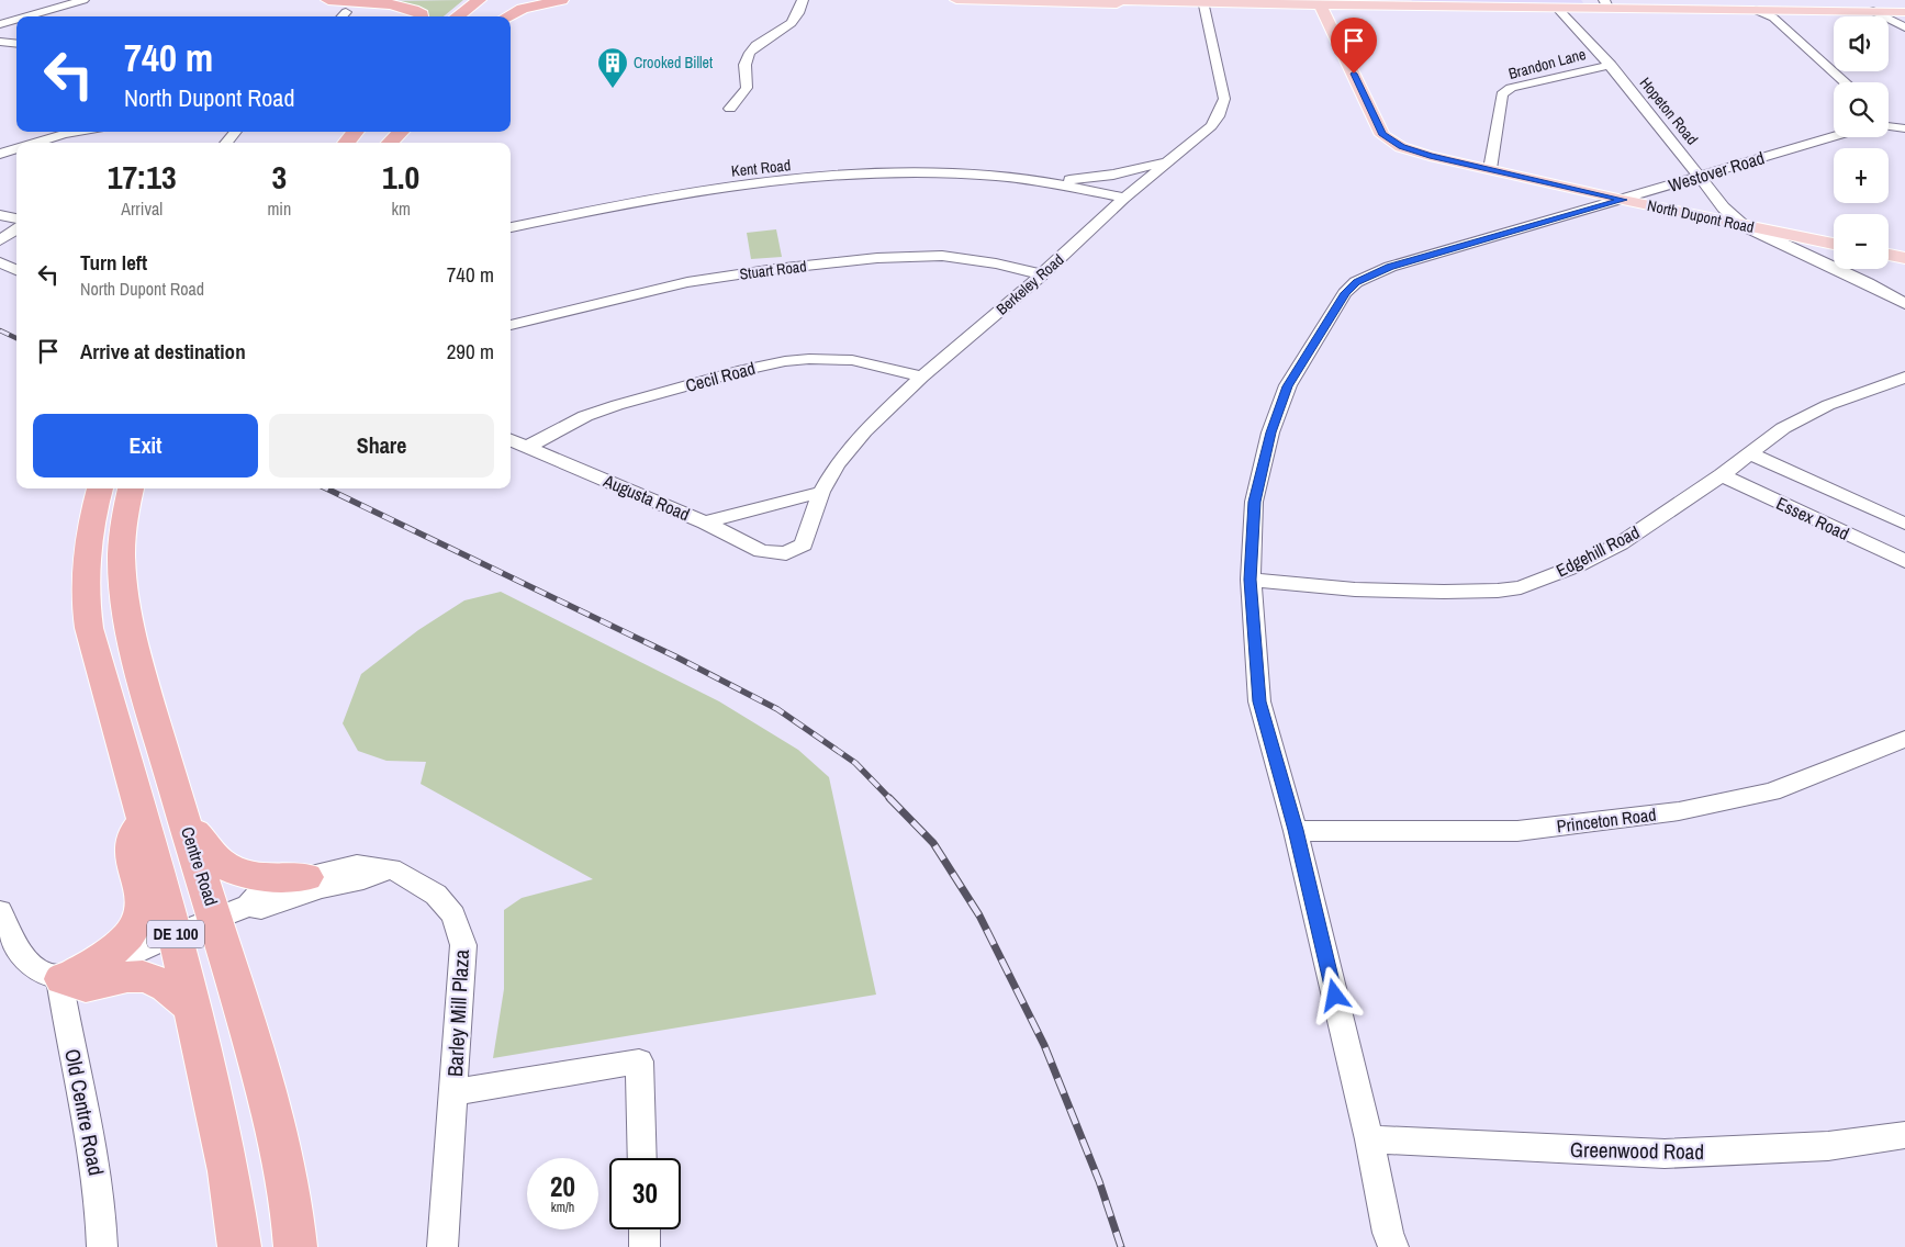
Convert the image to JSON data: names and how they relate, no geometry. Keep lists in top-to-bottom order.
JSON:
{
  "streets": {
    "highway": ["Centre Road", "DE 100"],
    "main road": ["North Dupont Road"],
    "street": [
      "Brandon Lane",
      "Hopeton Road",
      "Kent Road",
      "Westover Road",
      "Stuart Road",
      "Berkeley Road",
      "Cecil Road",
      "Augusta Road",
      "Essex Road",
      "Edgehill Road",
      "Princeton Road",
      "Barley Mill Plaza",
      "Old Centre Road",
      "Greenwood Road"
    ]
  },
  "crossings": [
    ["Brandon Lane", "Hopeton Road"],
    ["Brandon Lane", "North Dupont Road"],
    ["Hopeton Road", "Westover Road"],
    ["Hopeton Road", "North Dupont Road"],
    ["Kent Road", "Berkeley Road"],
    ["Westover Road", "North Dupont Road"],
    ["Westover Road", "Edgehill Road"],
    ["Westover Road", "Princeton Road"],
    ["Westover Road", "Greenwood Road"],
    ["Stuart Road", "Berkeley Road"],
    ["Berkeley Road", "Cecil Road"],
    ["Berkeley Road", "Augusta Road"],
    ["Cecil Road", "Augusta Road"],
    ["Essex Road", "Edgehill Road"],
    ["Centre Road", "Barley Mill Plaza"]
  ],
  "places": {
    "building": ["Crooked Billet"]
  },
  "page": {
    "map_buttons": ["+", "−"],
    "turn": ["740 m", "North Dupont Road"],
    "eta": [
      "17:13",
      "Arrival",
      "3",
      "min",
      "1.0",
      "km"
    ],
    "list": [
      {
        "name": "Turn left",
        "note": "North Dupont Road",
        "value": "740 m"
      },
      {
        "name": "Arrive at destination",
        "value": "290 m"
      }
    ],
    "buttons": ["Exit", "Share"],
    "speed": "20 km/h",
    "limit": "30"
  }
}
